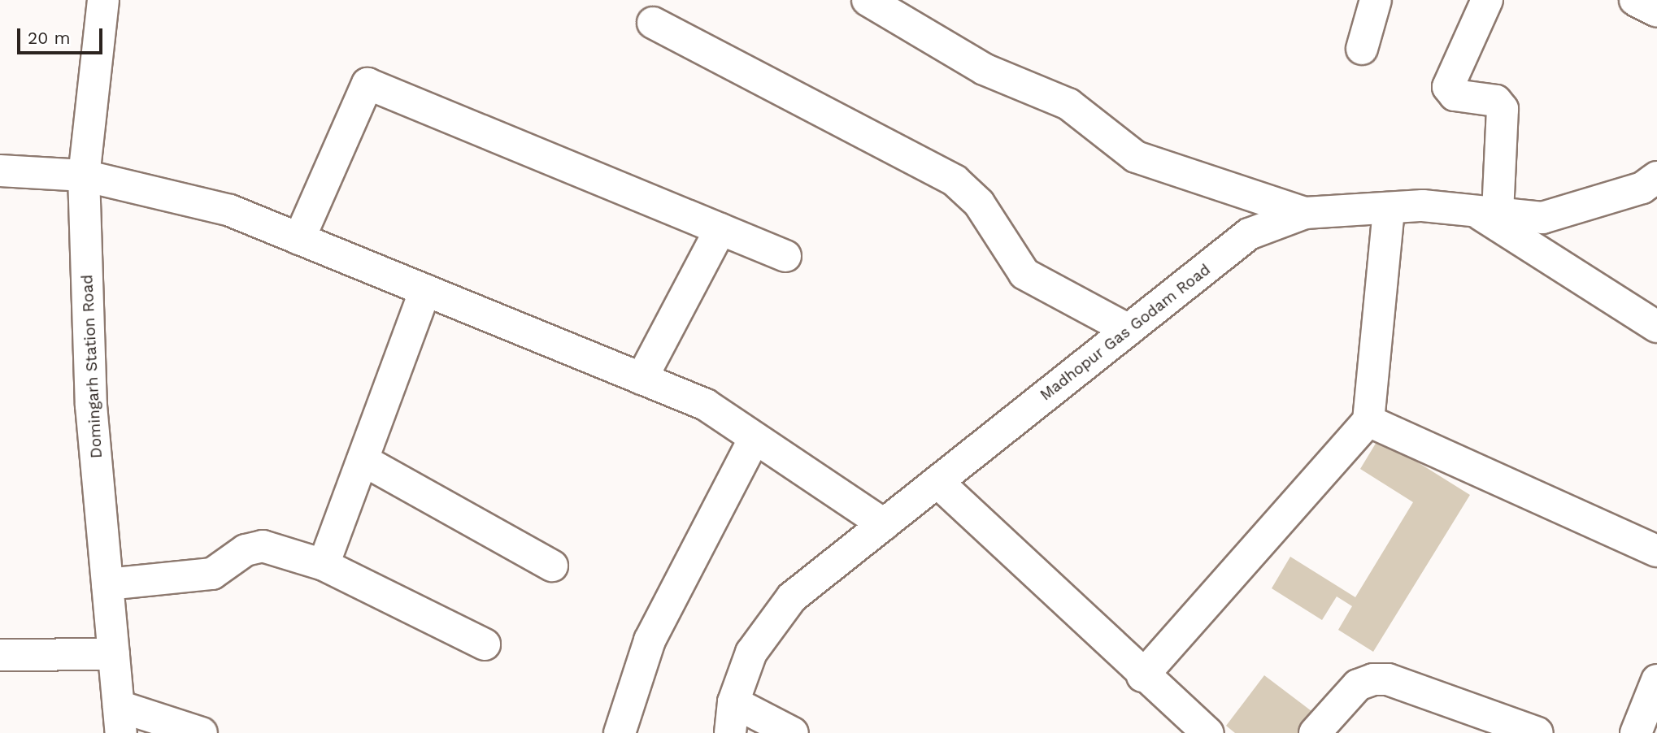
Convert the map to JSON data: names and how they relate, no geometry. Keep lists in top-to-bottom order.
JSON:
{
  "streets": {
    "street": ["Madhopur Gas Godam Road", "Domingarh Station Road"]
  },
  "scale_bar": "20 m"
}
